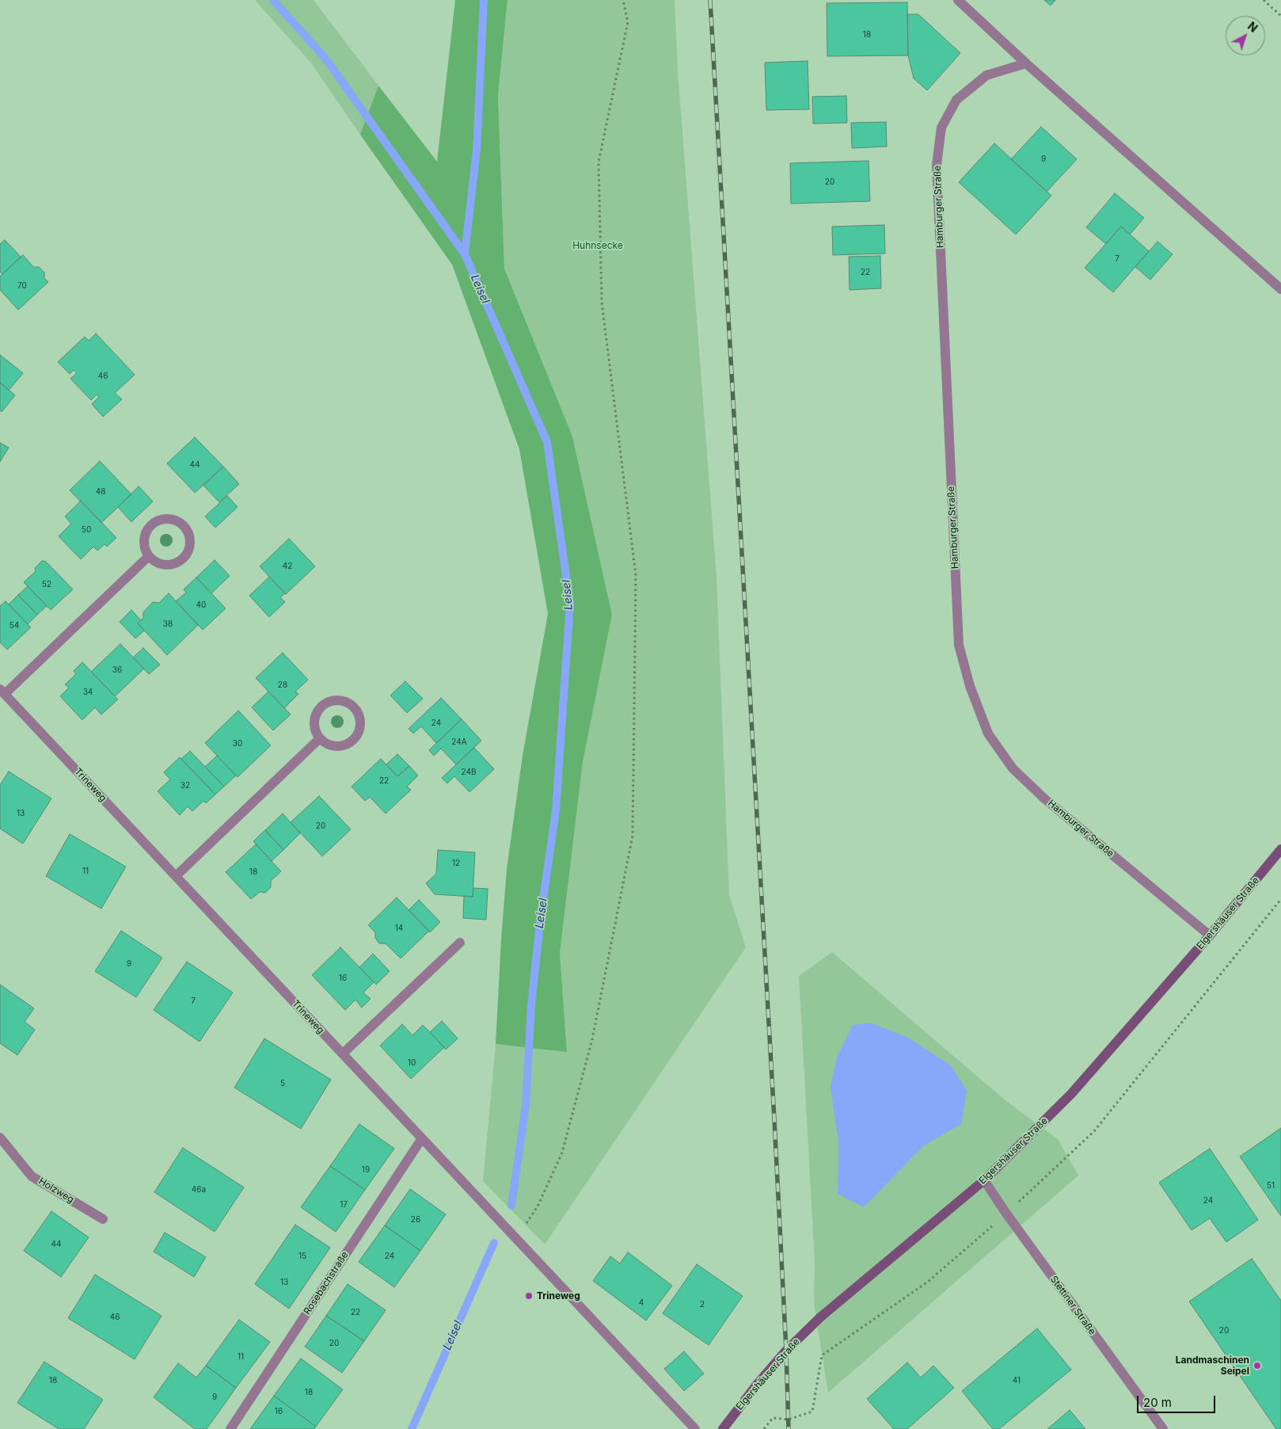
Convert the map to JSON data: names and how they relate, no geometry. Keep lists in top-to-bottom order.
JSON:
{
  "streets": {
    "street": [
      "Hamburger Straße",
      "Trineweg",
      "Elgershäuser Straße",
      "Holzweg",
      "Rosebachstraße",
      "Stettiner Straße"
    ]
  },
  "crossings": [
    ["Hamburger Straße", "Elgershäuser Straße"],
    ["Trineweg", "Rosebachstraße"],
    ["Elgershäuser Straße", "Stettiner Straße"]
  ],
  "water": ["Leisel"],
  "parks": ["Huhnsecke"],
  "places": ["Trineweg", "Landmaschinen Seipel"],
  "house_numbers": [
    "18",
    "9",
    "20",
    "7",
    "22",
    "70",
    "46",
    "44",
    "48",
    "50",
    "42",
    "52",
    "40",
    "38",
    "54",
    "36",
    "28",
    "34",
    "24",
    "24A",
    "30",
    "24B",
    "22",
    "32",
    "13",
    "20",
    "12",
    "11",
    "18",
    "14",
    "9",
    "16",
    "7",
    "10",
    "5",
    "19",
    "51",
    "46a",
    "24",
    "17",
    "26",
    "44",
    "15",
    "24",
    "13",
    "4",
    "2",
    "22",
    "46",
    "20",
    "20",
    "11",
    "18",
    "41",
    "18",
    "9",
    "16"
  ],
  "scale_bar": "20 m",
  "north": "top right"
}
